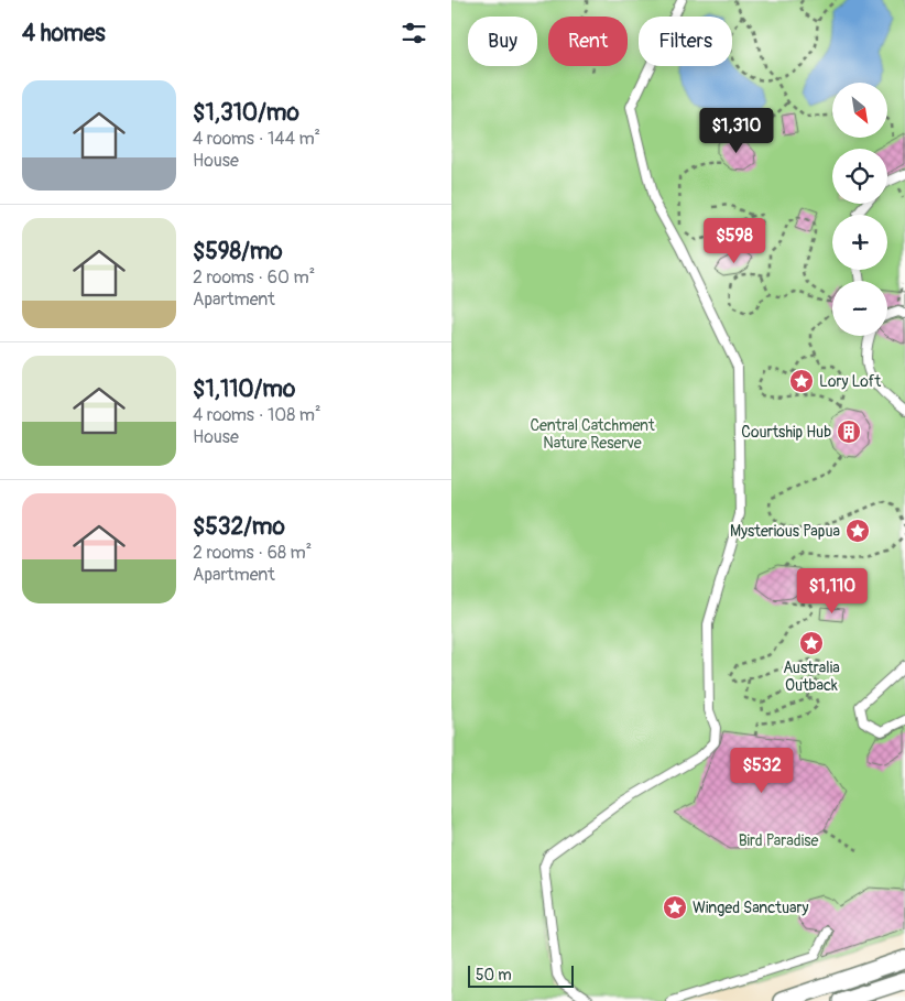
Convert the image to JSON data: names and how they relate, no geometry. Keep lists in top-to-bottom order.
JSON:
{
  "parks": ["Central Catchment Nature Reserve", "Bird Paradise"],
  "places": {
    "place": [
      "Lory Loft",
      "Mysterious Papua",
      "Australia Outback",
      "Winged Sanctuary"
    ],
    "building": ["Courtship Hub"]
  },
  "scale_bar": "50 m",
  "north": "bottom right",
  "page": {
    "heading": "4 homes",
    "chip": ["Buy", "Rent", "Filters"],
    "list": [
      {
        "name": "$1,310/mo",
        "note": "4 rooms · 144 m² · House"
      },
      {
        "name": "$598/mo",
        "note": "2 rooms · 60 m² · Apartment"
      },
      {
        "name": "$1,110/mo",
        "note": "4 rooms · 108 m² · House"
      },
      {
        "name": "$532/mo",
        "note": "2 rooms · 68 m² · Apartment"
      }
    ],
    "map_buttons": ["+", "−"],
    "price": [
      "$1,310",
      "$598",
      "$1,110",
      "$532"
    ],
    "scale": "50 m"
  }
}
